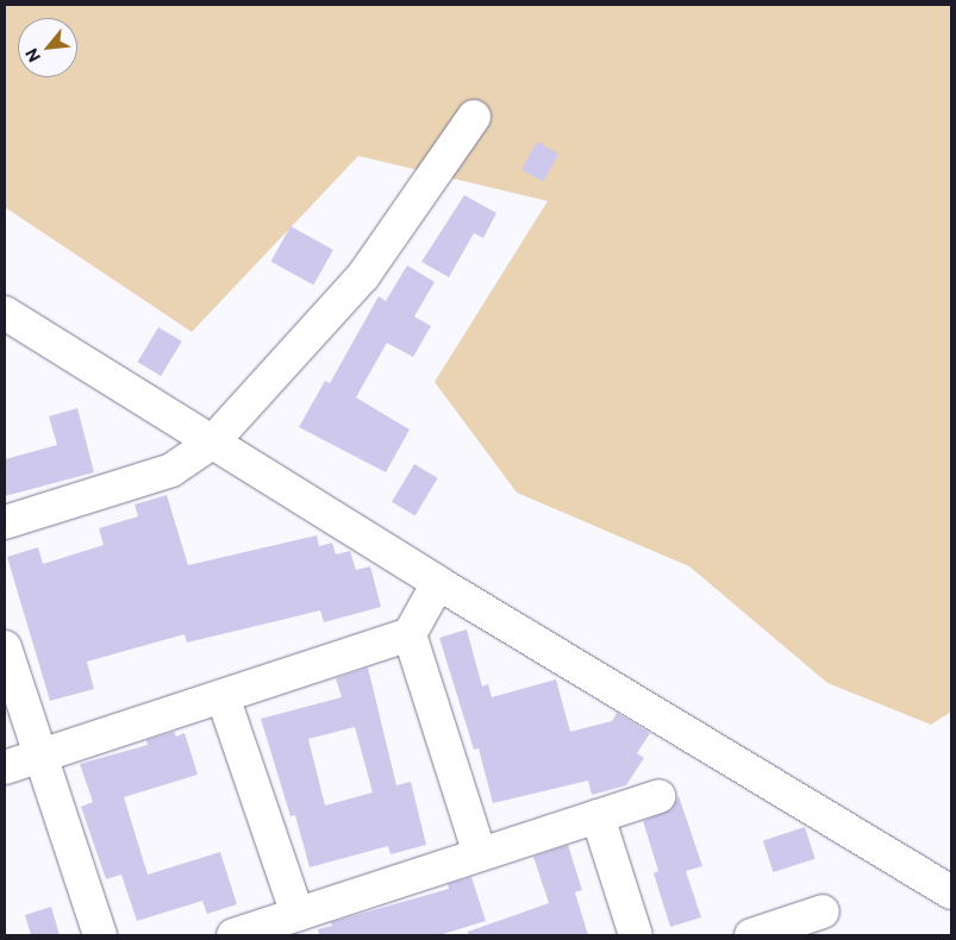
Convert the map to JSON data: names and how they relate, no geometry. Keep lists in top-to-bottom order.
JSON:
{
  "north": "bottom left"
}
